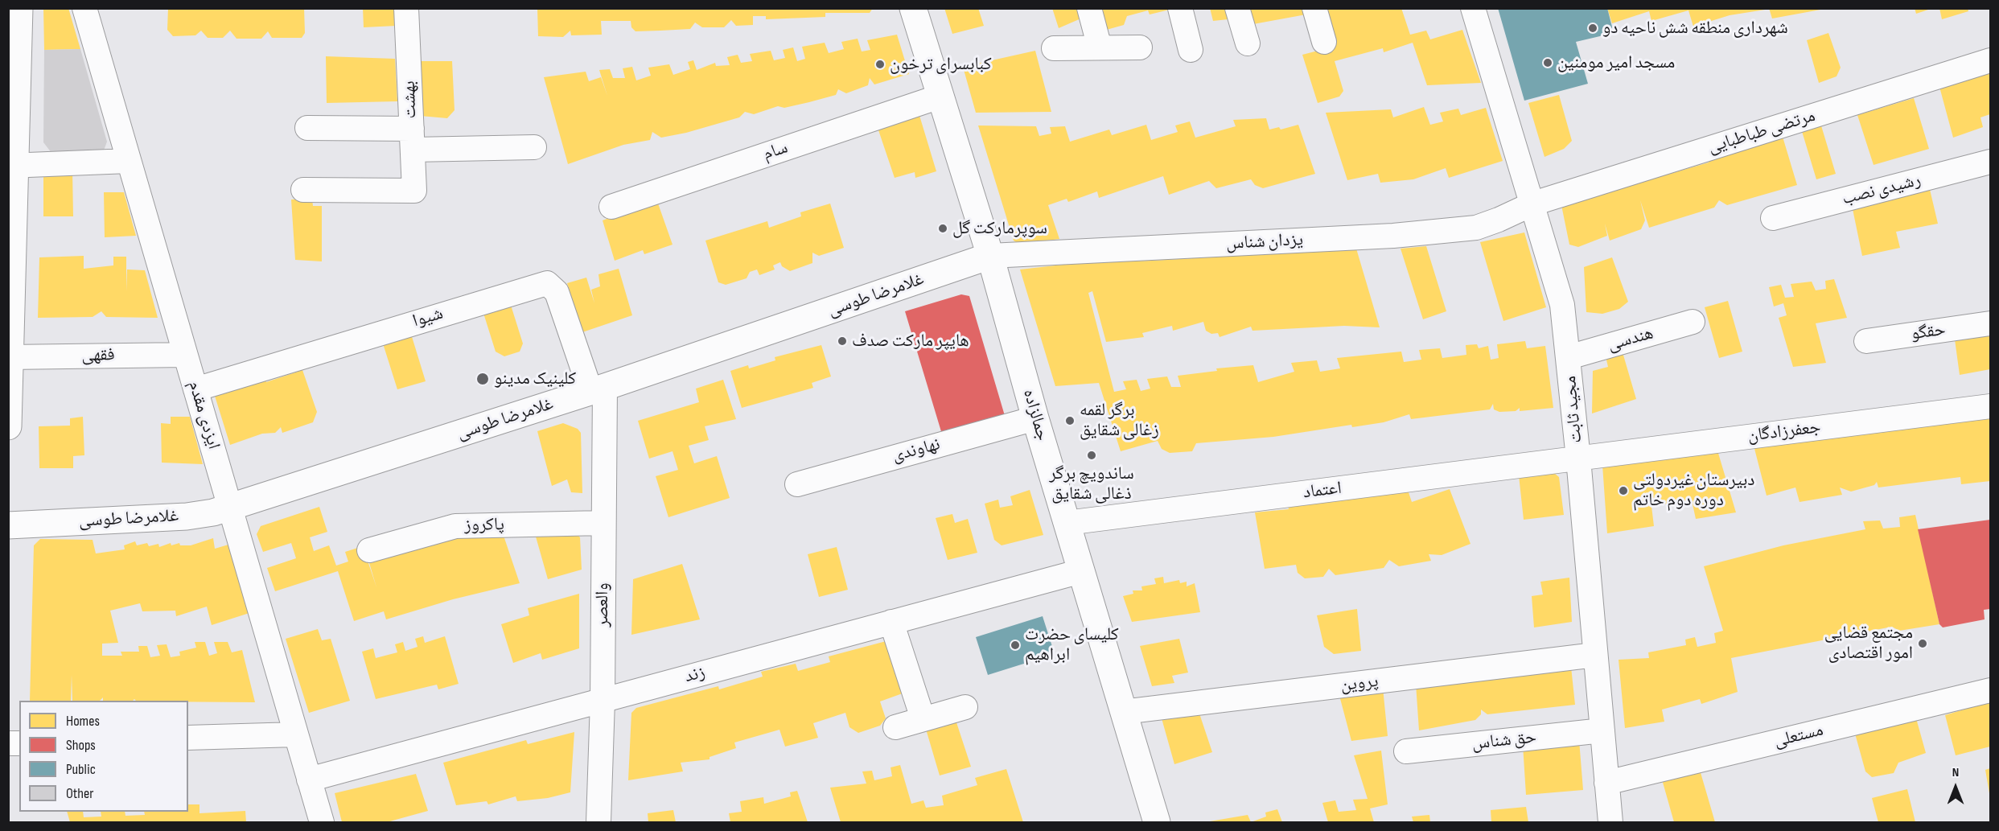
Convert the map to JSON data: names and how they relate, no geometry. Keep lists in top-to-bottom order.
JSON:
{
  "streets": {
    "main road": ["غلامرضا طوسی", "جمالزاده"],
    "street": [
      "بهشت",
      "مرتضی طباطبایی",
      "سام",
      "رشیدی نصب",
      "یزدان شناس",
      "شیوا",
      "حقگو",
      "هندسی",
      "فقهی",
      "مجید ثابت",
      "ایزدی مقدم",
      "جعفرزادگان",
      "نهاوندی",
      "اعتماد",
      "پاکروز",
      "والعصر",
      "زند",
      "پروین",
      "مستعلی",
      "حق شناس"
    ]
  },
  "crossings": [
    ["مرتضی طباطبایی", "یزدان شناس"],
    ["مرتضی طباطبایی", "مجید ثابت"],
    ["سام", "جمالزاده"],
    ["یزدان شناس", "غلامرضا طوسی"],
    ["یزدان شناس", "مجید ثابت"],
    ["یزدان شناس", "جمالزاده"],
    ["غلامرضا طوسی", "شیوا"],
    ["غلامرضا طوسی", "ایزدی مقدم"],
    ["غلامرضا طوسی", "جمالزاده"],
    ["غلامرضا طوسی", "والعصر"],
    ["شیوا", "ایزدی مقدم"],
    ["شیوا", "والعصر"],
    ["هندسی", "مجید ثابت"],
    ["فقهی", "ایزدی مقدم"],
    ["مجید ثابت", "جعفرزادگان"],
    ["مجید ثابت", "اعتماد"],
    ["مجید ثابت", "پروین"],
    ["مجید ثابت", "مستعلی"],
    ["مجید ثابت", "حق شناس"],
    ["ایزدی مقدم", "زند"],
    ["جمالزاده", "نهاوندی"],
    ["جمالزاده", "اعتماد"],
    ["جمالزاده", "زند"],
    ["جمالزاده", "پروین"],
    ["جعفرزادگان", "اعتماد"],
    ["پاکروز", "والعصر"],
    ["والعصر", "زند"]
  ],
  "places": [
    "شهرداری منطقه شش ناحیه دو",
    "مسجد امیر مومنین",
    "کبابسرای ترخون",
    "سوپرمارکت گل",
    "هايپر ماركت صدف",
    "کلینیک مدینو",
    "برگر لقمه زغالی شقایق",
    "ساندویچ برگر ذغالی شقایق",
    "دبیرستان غیردولتی دوره دوم خاتم",
    "مجتمع قضایی امور اقتصادی",
    "کلیسای حضرت ابراهیم"
  ],
  "legend": [
    "Homes",
    "Shops",
    "Public",
    "Other"
  ],
  "north": "top"
}
